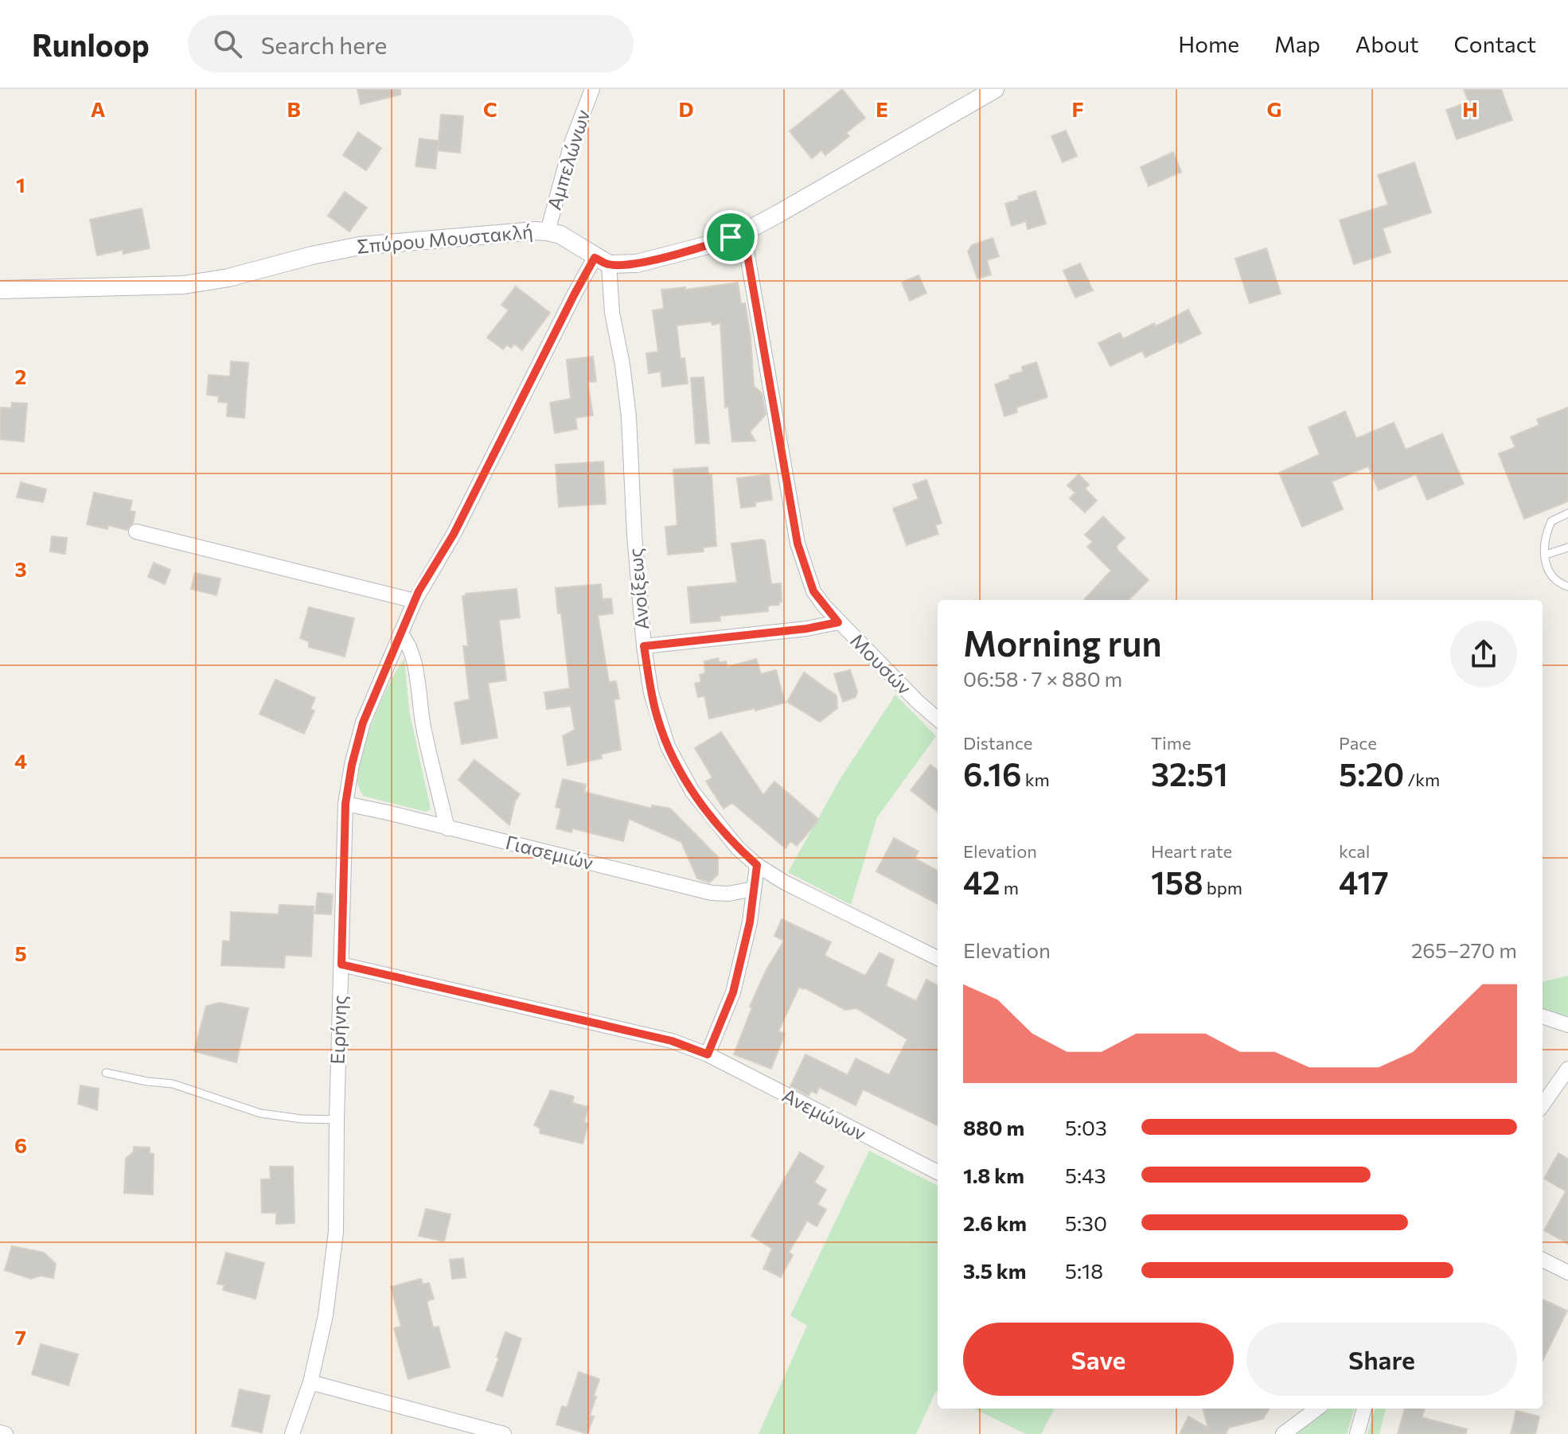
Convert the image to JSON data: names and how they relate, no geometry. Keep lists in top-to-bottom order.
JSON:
{
  "streets": {
    "street": [
      "Αμπελώνων",
      "Σπύρου Μουστακλή",
      "Ανοίξεως",
      "Μουσών",
      "Γιασεμιών",
      "Ειρήνης",
      "Ανεμώνων"
    ]
  },
  "crossings": [
    ["Αμπελώνων", "Σπύρου Μουστακλή"],
    ["Σπύρου Μουστακλή", "Ανοίξεως"],
    ["Σπύρου Μουστακλή", "Ειρήνης"],
    ["Ανοίξεως", "Ειρήνης"],
    ["Γιασεμιών", "Ειρήνης"],
    ["Ειρήνης", "Ανεμώνων"]
  ],
  "page": {
    "header": "Runloop",
    "search": "Search here",
    "nav": [
      "Home",
      "Map",
      "About",
      "Contact"
    ],
    "heading": ["Morning run", "06:58 · 7 × 880 m"],
    "stats": [
      ["Distance", "6.16 km"],
      ["Time", "32:51"],
      ["Pace", "5:20 /km"],
      ["Elevation", "42 m"],
      ["Heart rate", "158 bpm"],
      ["kcal", "417"]
    ],
    "chart": ["Elevation", "265–270 m"],
    "list": [
      {
        "name": "880 m",
        "note": "5:03"
      },
      {
        "name": "1.8 km",
        "note": "5:43"
      },
      {
        "name": "2.6 km",
        "note": "5:30"
      },
      {
        "name": "3.5 km",
        "note": "5:18"
      }
    ],
    "buttons": ["Save", "Share"]
  },
  "grid": {
    "columns": [
      "A",
      "B",
      "C",
      "D",
      "E",
      "F",
      "G",
      "H"
    ],
    "rows": [
      "1",
      "2",
      "3",
      "4",
      "5",
      "6",
      "7"
    ]
  }
}
